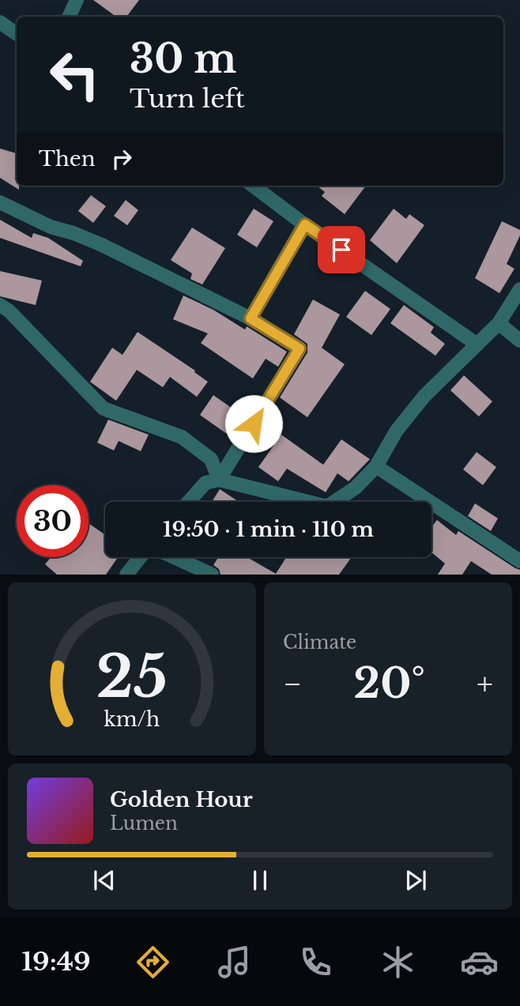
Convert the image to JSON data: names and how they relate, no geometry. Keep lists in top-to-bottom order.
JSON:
{
  "page": {
    "turn": ["30 m", "Turn left"],
    "then": "Then",
    "limit": "30",
    "trip": "19:50 · 1 min · 110 m",
    "tile": "Climate",
    "heat": ["−", "20°", "+"],
    "song": ["Golden Hour", "Lumen"],
    "tabs": "19:49",
    "gauge": ["25", "km/h"]
  }
}
